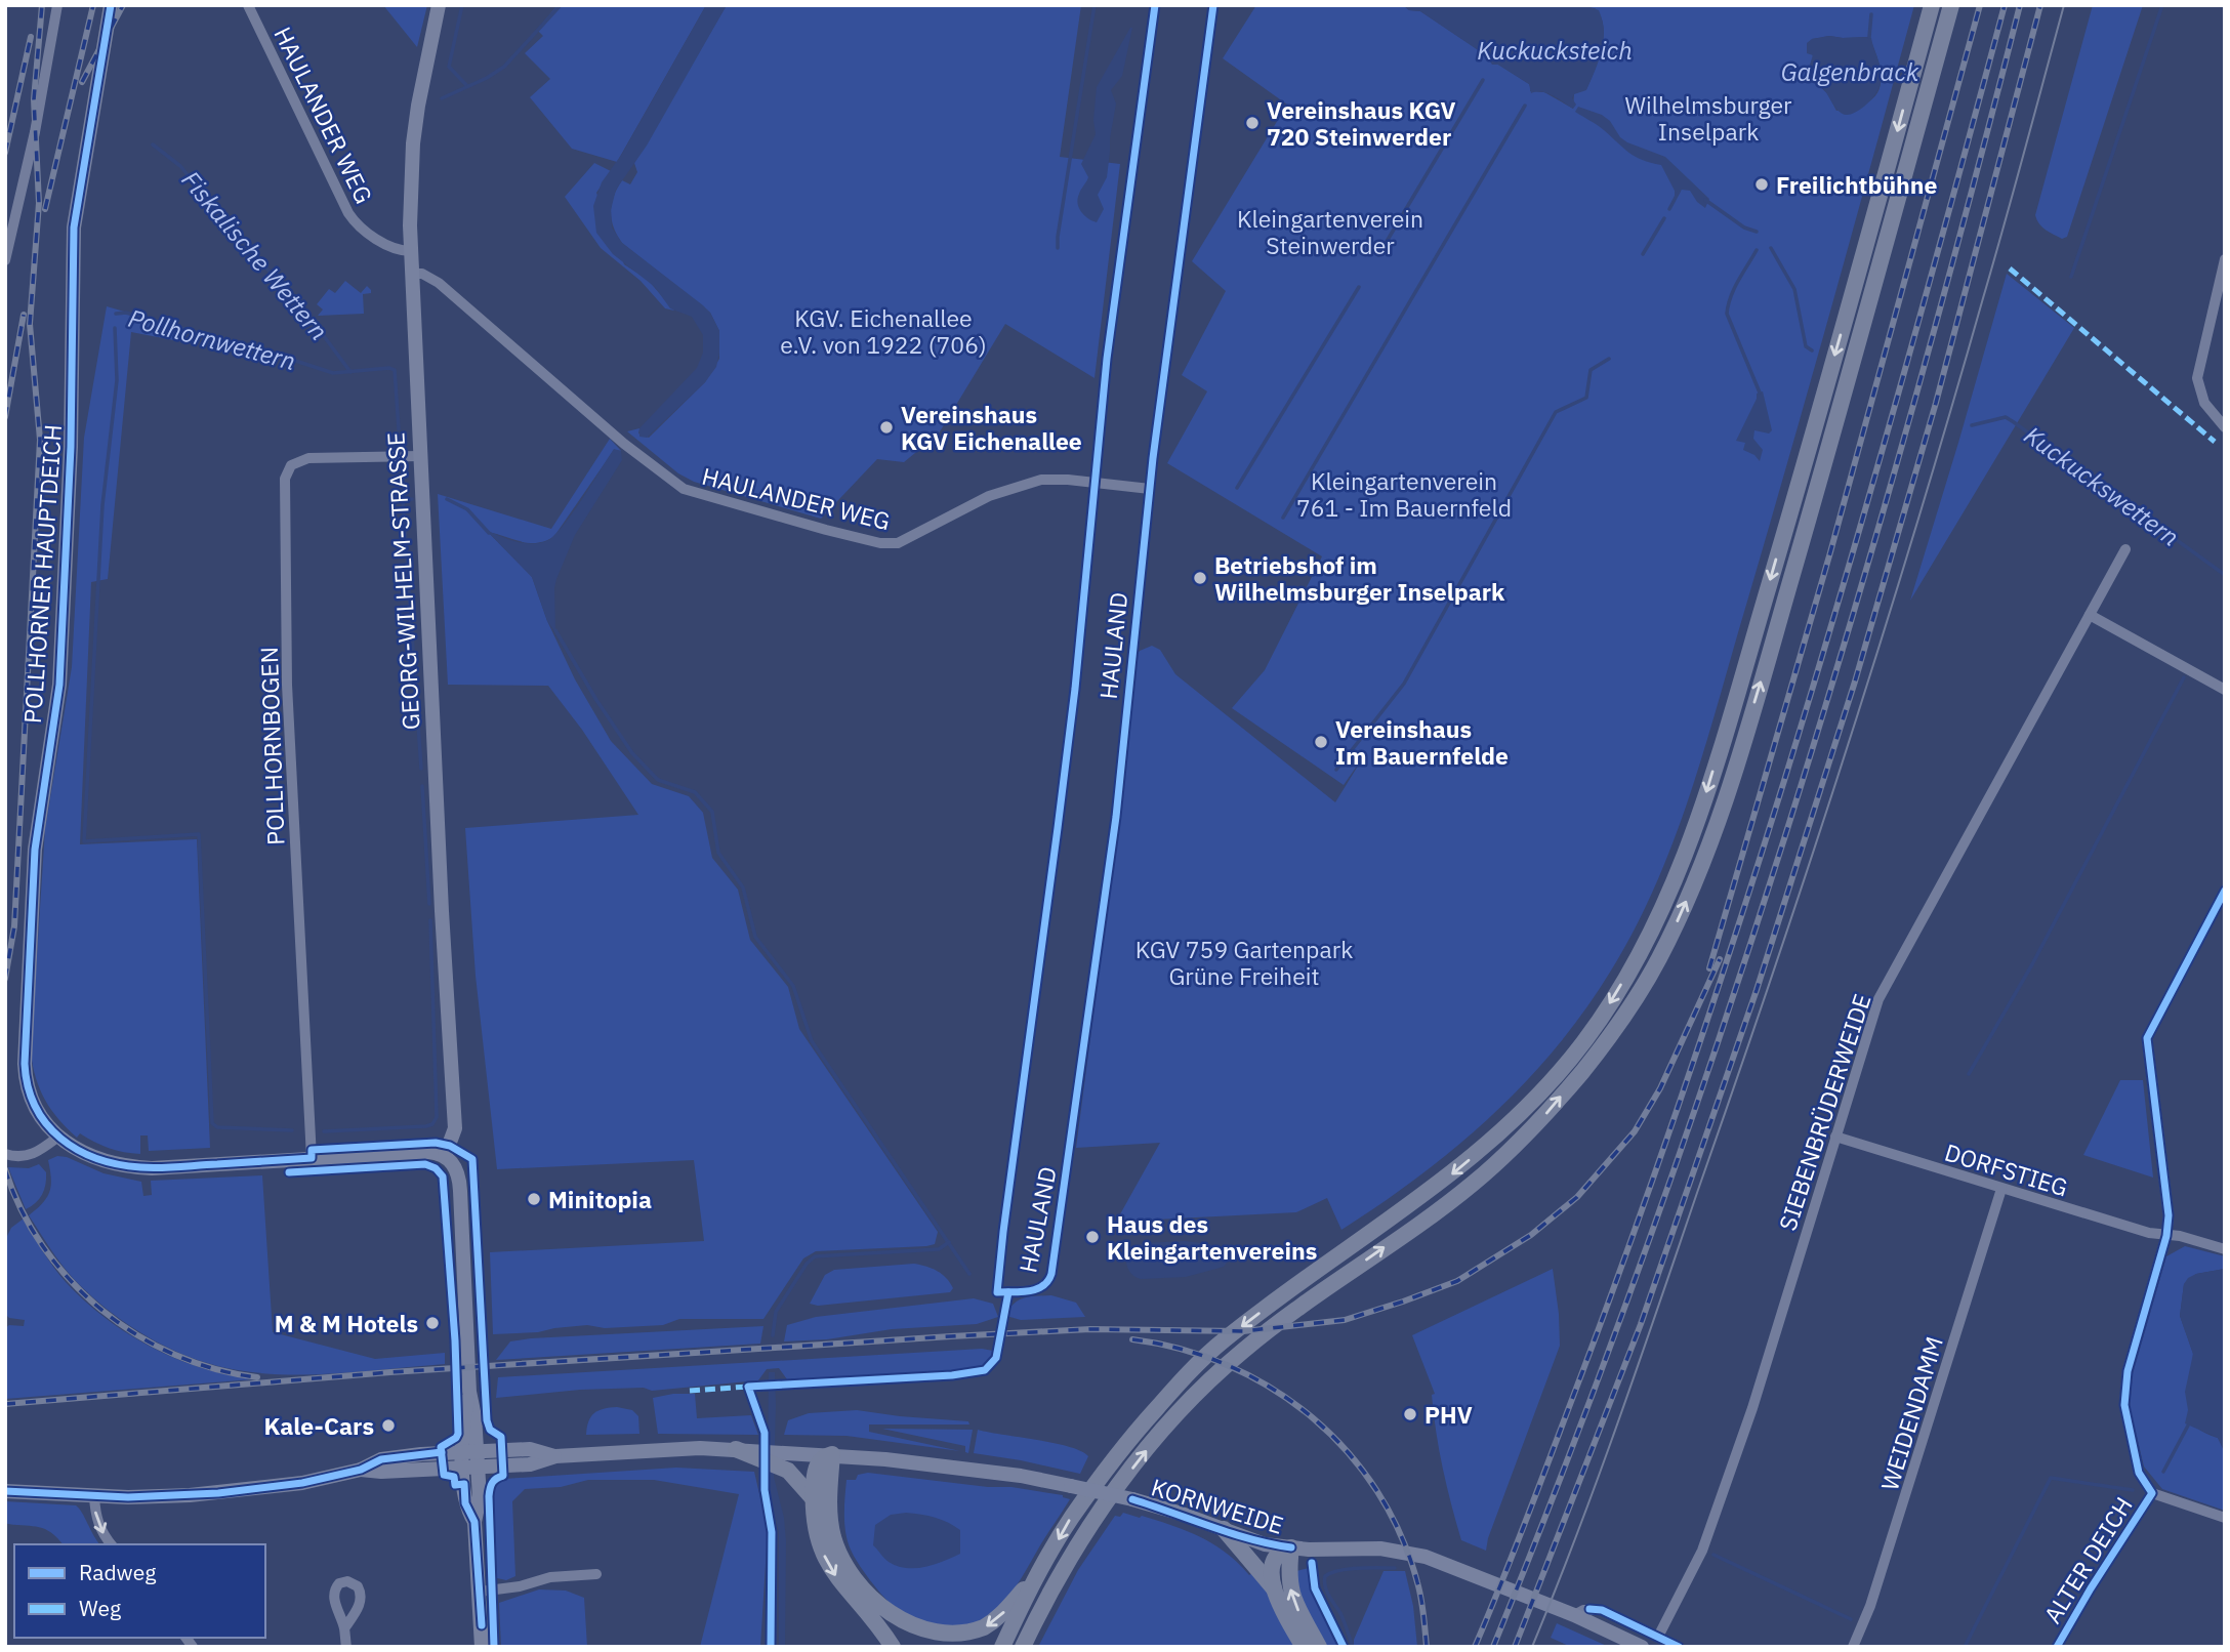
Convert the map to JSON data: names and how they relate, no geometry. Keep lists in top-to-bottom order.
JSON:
{
  "streets": {
    "main road": ["POLLHORNER HAUPTDEICH", "GEORG-WILHELM-STRASSE", "KORNWEIDE"],
    "street": [
      "HAULANDER WEG",
      "POLLHORNBOGEN",
      "SIEBENBRÜDERWEIDE",
      "DORFSTIEG",
      "WEIDENDAMM",
      "ALTER DEICH"
    ],
    "cycle path": ["HAULAND"]
  },
  "crossings": [
    ["HAULANDER WEG", "GEORG-WILHELM-STRASSE"],
    ["POLLHORNER HAUPTDEICH", "GEORG-WILHELM-STRASSE"],
    ["POLLHORNER HAUPTDEICH", "POLLHORNBOGEN"],
    ["GEORG-WILHELM-STRASSE", "POLLHORNBOGEN"],
    ["SIEBENBRÜDERWEIDE", "DORFSTIEG"],
    ["SIEBENBRÜDERWEIDE", "KORNWEIDE"],
    ["DORFSTIEG", "WEIDENDAMM"]
  ],
  "water": [
    "Kuckucksteich",
    "Galgenbrack",
    "Fiskalische Wettern",
    "Pollhornwettern",
    "Kuckuckswettern"
  ],
  "parks": [
    "Wilhelmsburger Inselpark",
    "Kleingartenverein Steinwerder",
    "KGV. Eichenallee e.V. von 1922 (706)",
    "Kleingartenverein 761 - Im Bauernfeld",
    "KGV 759 Gartenpark Grüne Freiheit"
  ],
  "places": [
    "Vereinshaus KGV 720 Steinwerder",
    "Freilichtbühne",
    "Vereinshaus KGV Eichenallee",
    "Betriebshof im Wilhelmsburger Inselpark",
    "Vereinshaus Im Bauernfelde",
    "Minitopia",
    "Haus des Kleingartenvereins",
    "M & M Hotels",
    "PHV",
    "Kale-Cars"
  ],
  "legend": ["Radweg", "Weg"]
}
